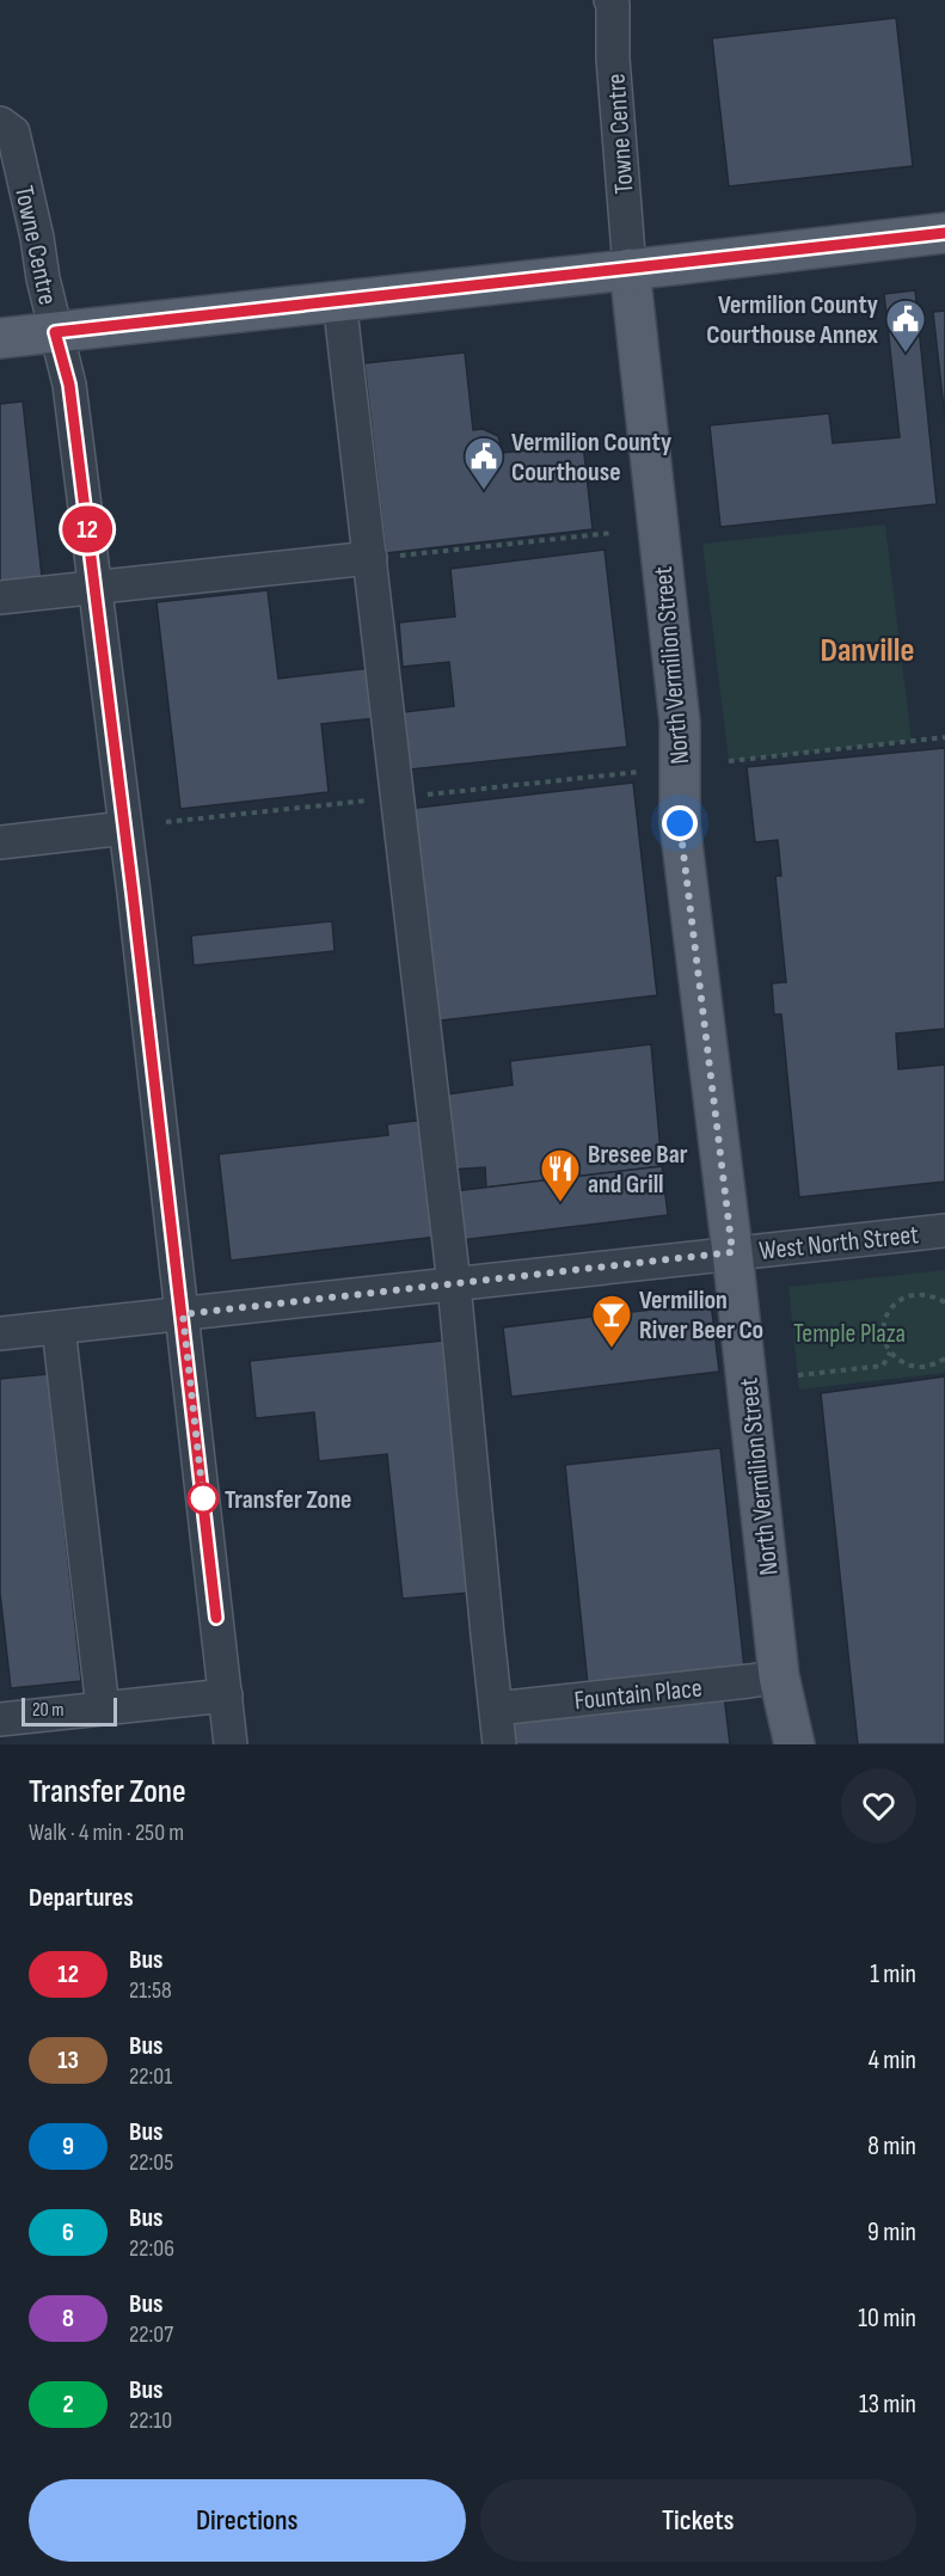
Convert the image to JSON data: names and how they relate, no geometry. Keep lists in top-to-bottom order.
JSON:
{
  "streets": {
    "main road": ["North Vermilion Street"],
    "street": ["Towne Centre", "West North Street", "Fountain Place"]
  },
  "crossings": [
    ["Towne Centre", "North Vermilion Street"],
    ["Towne Centre", "West North Street"],
    ["North Vermilion Street", "West North Street"],
    ["North Vermilion Street", "Fountain Place"]
  ],
  "districts": ["Danville"],
  "parks": ["Temple Plaza"],
  "places": {
    "public building": ["Vermilion County Courthouse Annex", "Vermilion County Courthouse"],
    "restaurant": ["Bresee Bar and Grill"],
    "bar": ["Vermilion River Beer Co"],
    "other": ["Transfer Zone"]
  },
  "lines": ["bus line 12"],
  "scale_bar": "20 m",
  "page": {
    "on_map": "12",
    "scale": "20 m",
    "heading": [
      ["Transfer Zone", "Walk · 4 min · 250 m"],
      "Departures"
    ],
    "list": [
      {
        "mark": "12",
        "name": "Bus",
        "note": "21:58",
        "value": "1 min"
      },
      {
        "mark": "13",
        "name": "Bus",
        "note": "22:01",
        "value": "4 min"
      },
      {
        "mark": "9",
        "name": "Bus",
        "note": "22:05",
        "value": "8 min"
      },
      {
        "mark": "6",
        "name": "Bus",
        "note": "22:06",
        "value": "9 min"
      },
      {
        "mark": "8",
        "name": "Bus",
        "note": "22:07",
        "value": "10 min"
      },
      {
        "mark": "2",
        "name": "Bus",
        "note": "22:10",
        "value": "13 min"
      }
    ],
    "buttons": ["Directions", "Tickets"]
  }
}
